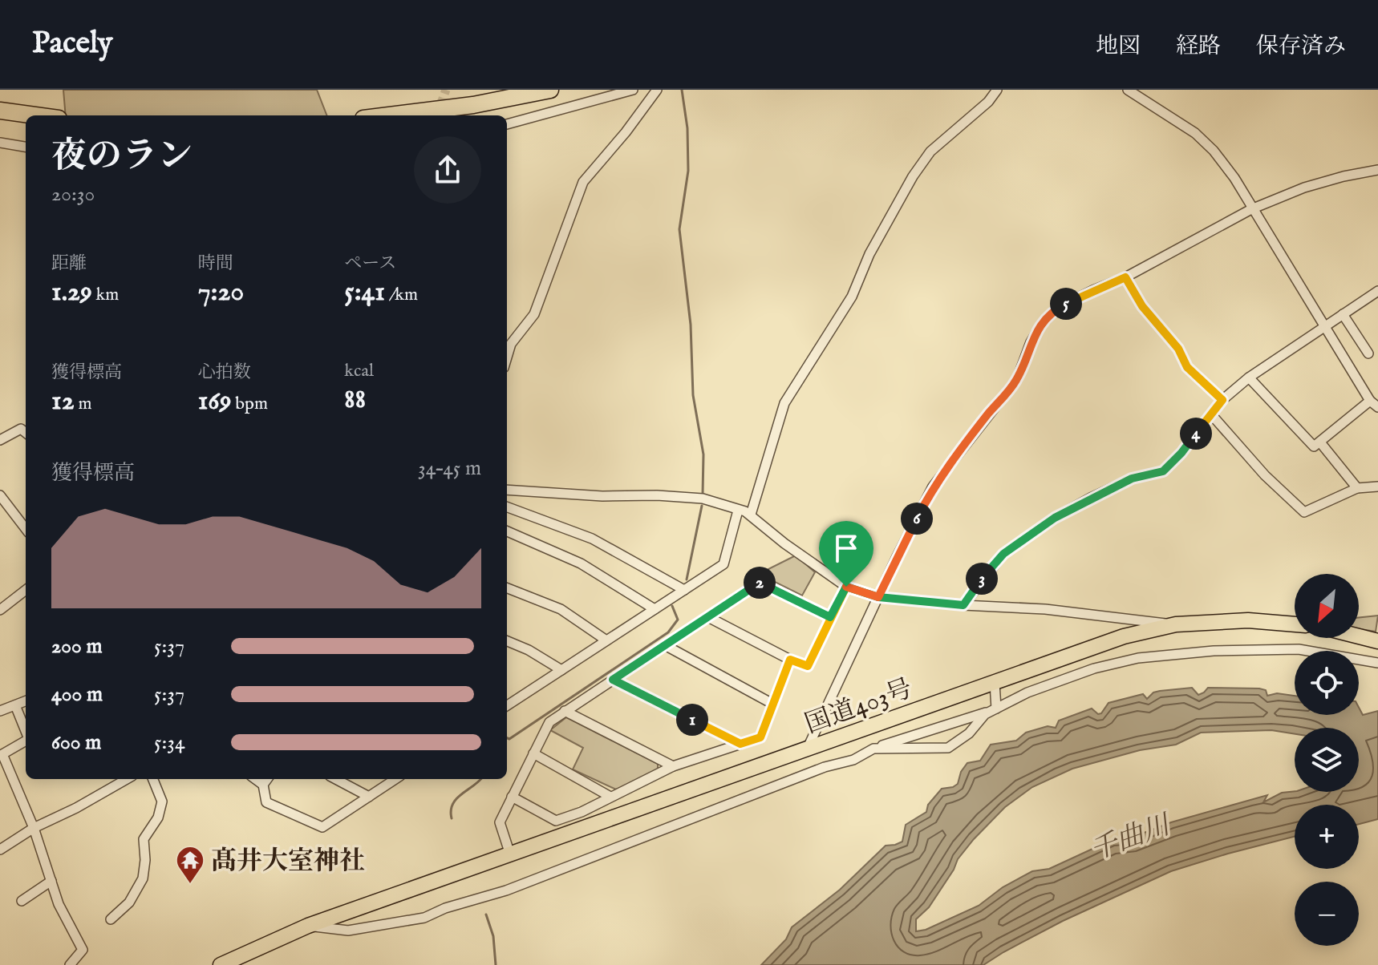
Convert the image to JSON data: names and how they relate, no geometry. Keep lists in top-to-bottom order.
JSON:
{
  "streets": {
    "highway": ["国道403号"]
  },
  "water": ["千曲川"],
  "places": {
    "temple": ["髙井大室神社"]
  },
  "north": "bottom left",
  "page": {
    "header": "Pacely",
    "nav": ["地図", "経路", "保存済み"],
    "heading": ["夜のラン", "20:30"],
    "stats": [
      ["距離", "1.29 km"],
      ["時間", "7:20"],
      ["ペース", "5:41 /km"],
      ["獲得標高", "12 m"],
      ["心拍数", "169 bpm"],
      ["kcal", "88"]
    ],
    "pins": [
      "5",
      "4",
      "6",
      "3",
      "2",
      "1"
    ],
    "chart": ["獲得標高", "34–45 m"],
    "map_buttons": ["+", "−"],
    "list": [
      {
        "name": "200 m",
        "note": "5:37"
      },
      {
        "name": "400 m",
        "note": "5:37"
      },
      {
        "name": "600 m",
        "note": "5:34"
      }
    ]
  }
}
